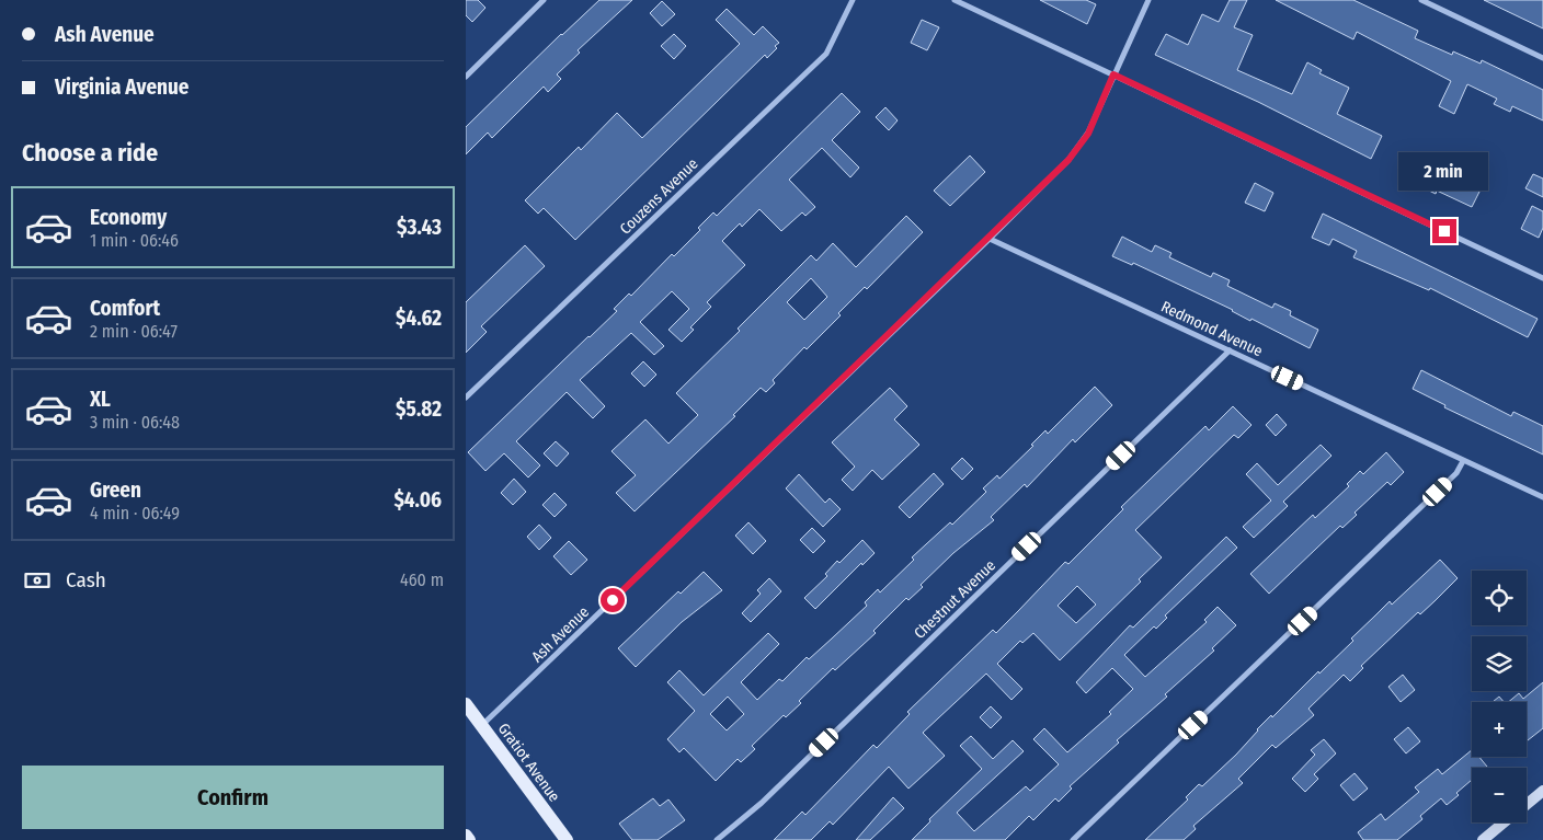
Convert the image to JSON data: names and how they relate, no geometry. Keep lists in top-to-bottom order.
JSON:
{
  "streets": {
    "main road": ["Gratiot Avenue"],
    "street": [
      "Couzens Avenue",
      "Redmond Avenue",
      "Chestnut Avenue",
      "Ash Avenue"
    ]
  },
  "crossings": [
    ["Redmond Avenue", "Chestnut Avenue"],
    ["Redmond Avenue", "Ash Avenue"],
    ["Ash Avenue", "Gratiot Avenue"]
  ],
  "page": {
    "banner": ["Ash Avenue", "Virginia Avenue"],
    "heading": "Choose a ride",
    "bubble": "2 min",
    "list": [
      {
        "name": "Economy",
        "note": "1 min · 06:46",
        "value": "$3.43"
      },
      {
        "name": "Comfort",
        "note": "2 min · 06:47",
        "value": "$4.62"
      },
      {
        "name": "XL",
        "note": "3 min · 06:48",
        "value": "$5.82"
      },
      {
        "name": "Green",
        "note": "4 min · 06:49",
        "value": "$4.06"
      }
    ],
    "pay": ["Cash", "460 m"],
    "map_buttons": ["+", "−"],
    "buttons": "Confirm"
  }
}
